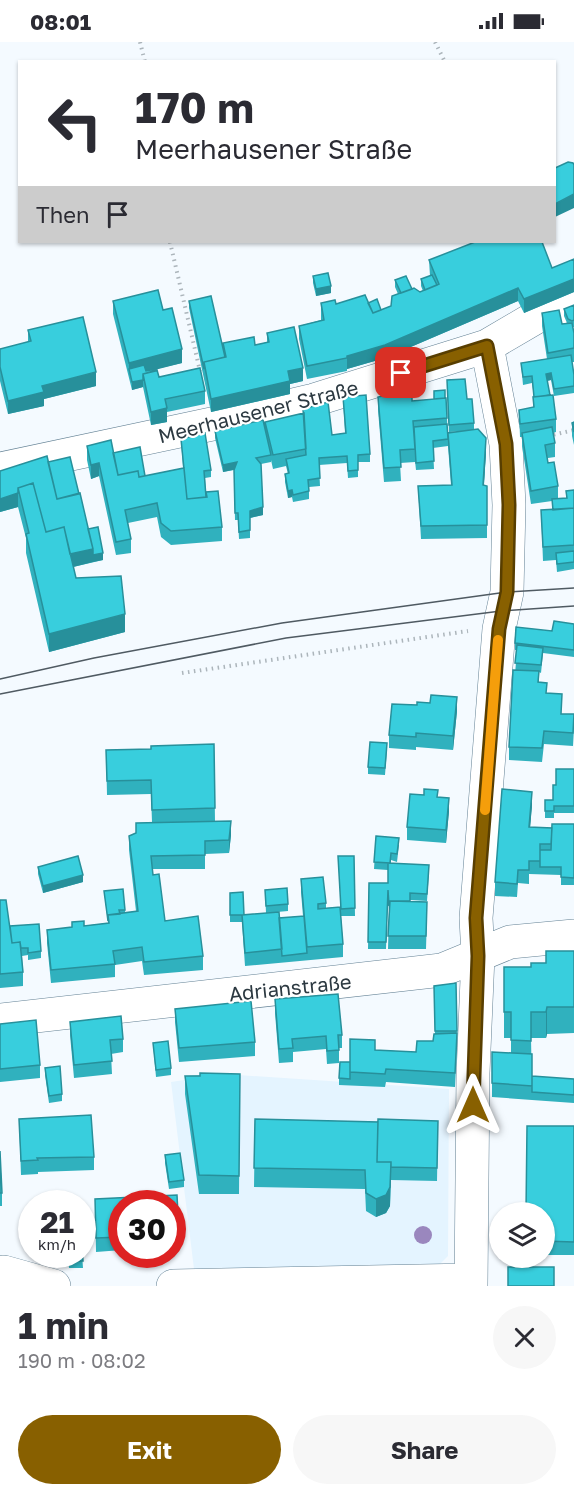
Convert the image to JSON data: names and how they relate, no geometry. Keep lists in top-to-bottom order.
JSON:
{
  "streets": {
    "street": ["Meerhausener Straße", "Adrianstraße"]
  },
  "page": {
    "status": "08:01",
    "turn": ["170 m", "Meerhausener Straße"],
    "then": "Then",
    "speed": "21 km/h",
    "limit": "30",
    "heading": ["1 min", "190 m · 08:02"],
    "buttons": ["Exit", "Share"]
  }
}
